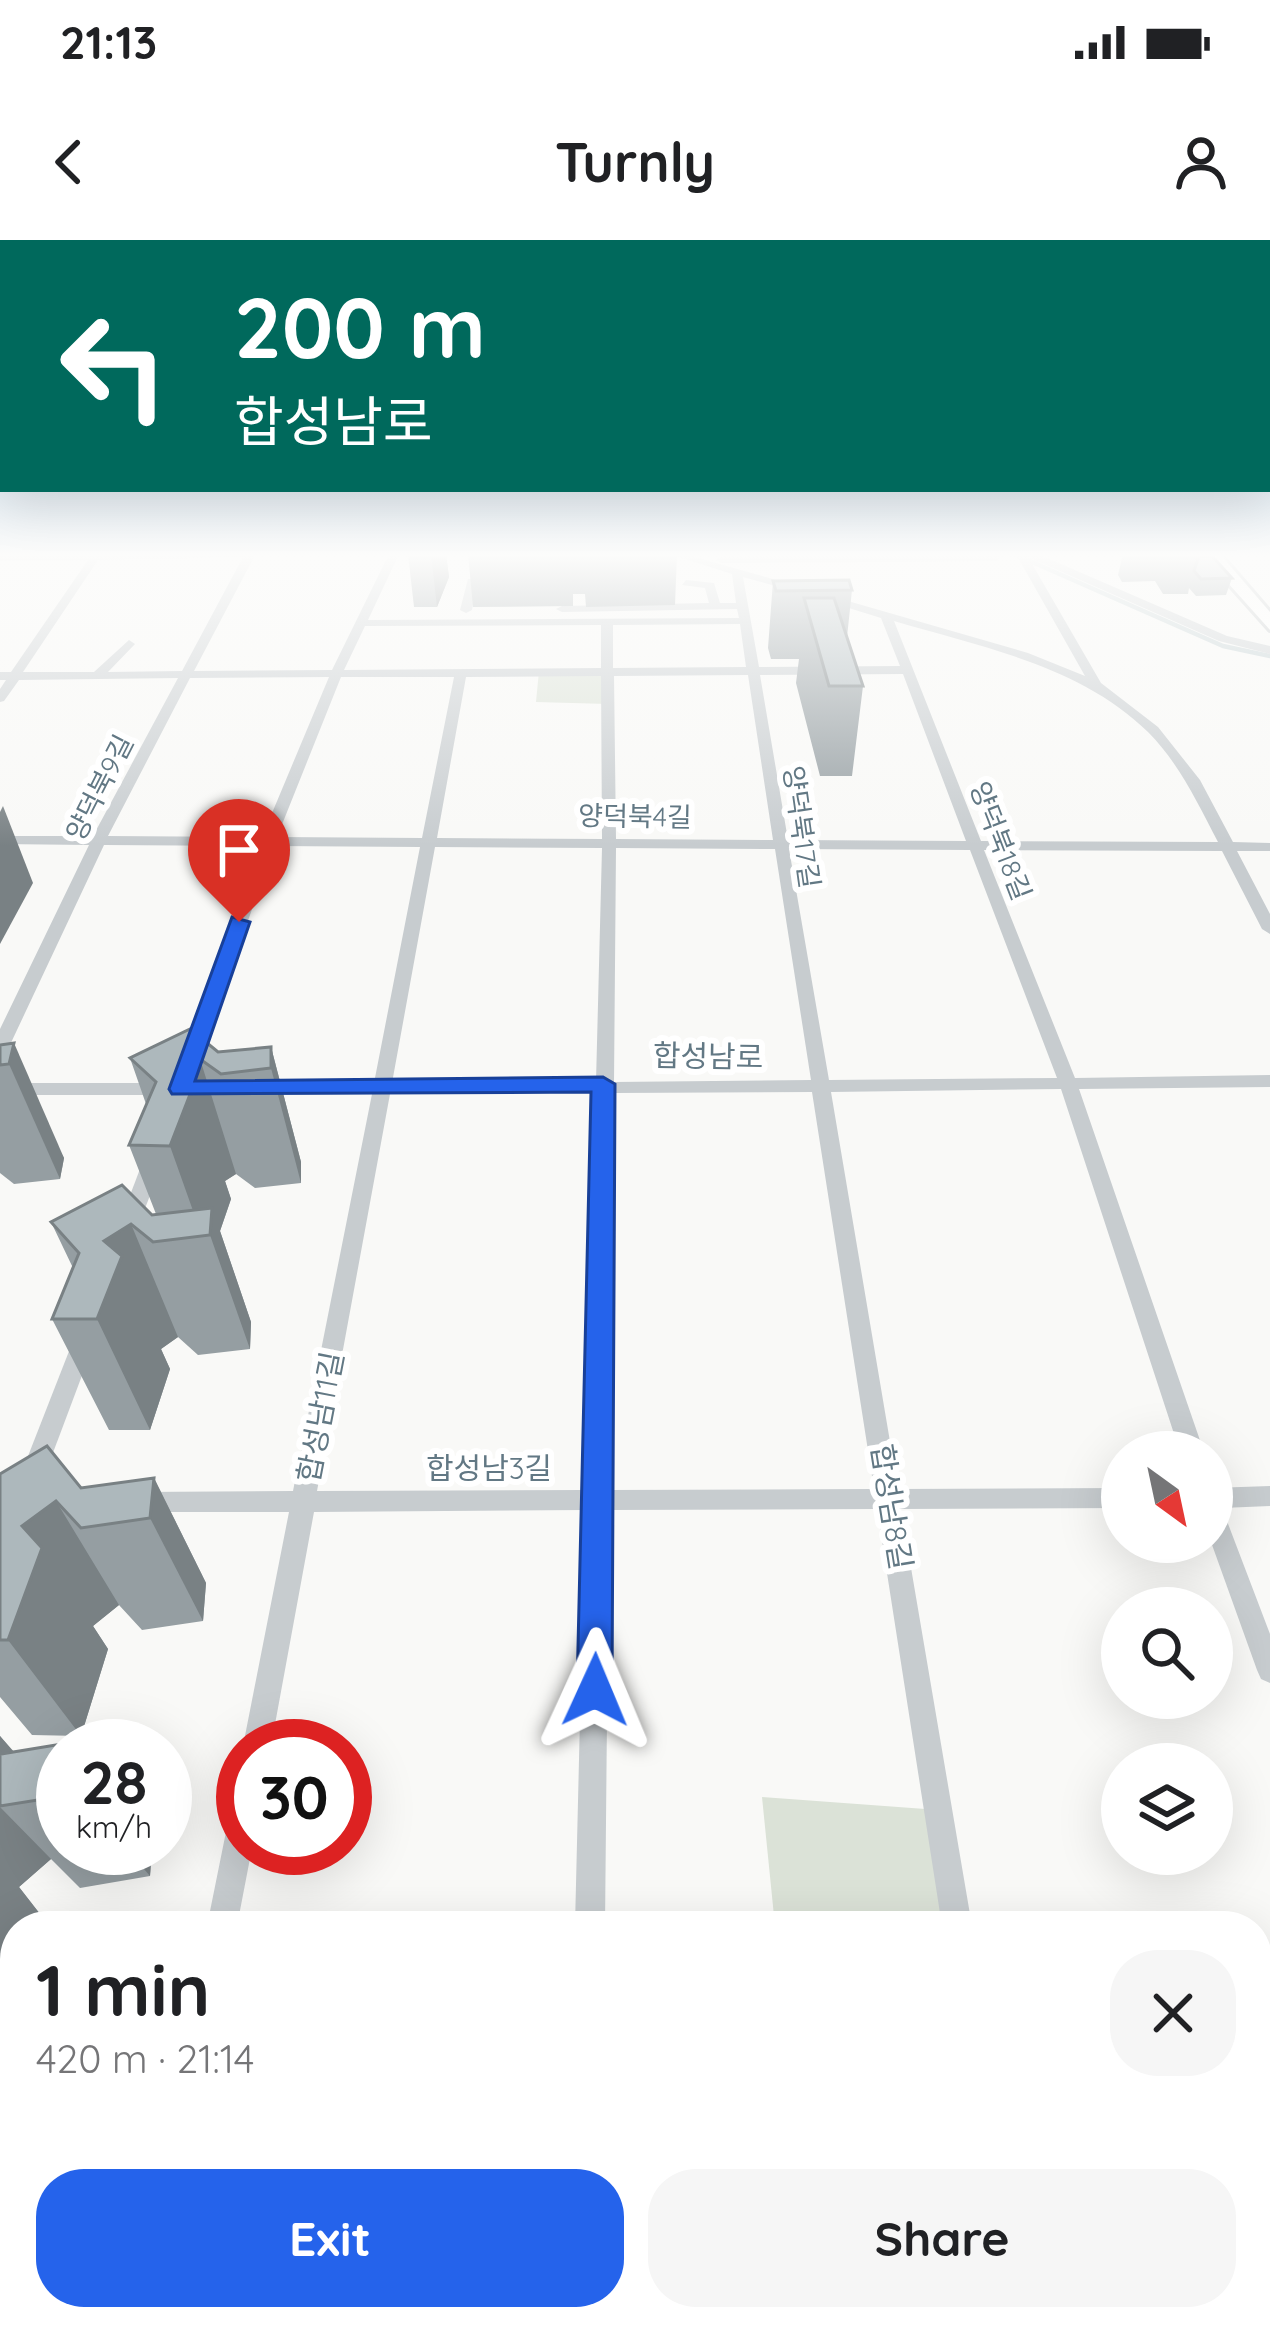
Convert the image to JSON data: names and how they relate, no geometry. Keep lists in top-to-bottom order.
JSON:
{
  "streets": {
    "street": [
      "양덕북9길",
      "양덕북4길",
      "양덕북17길",
      "양덕북18길",
      "합성남로",
      "합성남11길",
      "합성남3길",
      "합성남8길"
    ]
  },
  "crossings": [
    ["양덕북9길", "양덕북4길"],
    ["양덕북4길", "양덕북17길"],
    ["양덕북4길", "양덕북18길"],
    ["양덕북4길", "합성남11길"],
    ["양덕북17길", "합성남로"],
    ["양덕북17길", "합성남8길"],
    ["양덕북18길", "합성남로"],
    ["합성남로", "합성남11길"],
    ["합성남로", "합성남8길"],
    ["합성남11길", "합성남3길"],
    ["합성남3길", "합성남8길"]
  ],
  "north": "bottom right",
  "page": {
    "status": "21:13",
    "header": "Turnly",
    "turn": ["200 m", "합성남로"],
    "speed": "28 km/h",
    "limit": "30",
    "heading": ["1 min", "420 m · 21:14"],
    "buttons": ["Exit", "Share"]
  }
}
